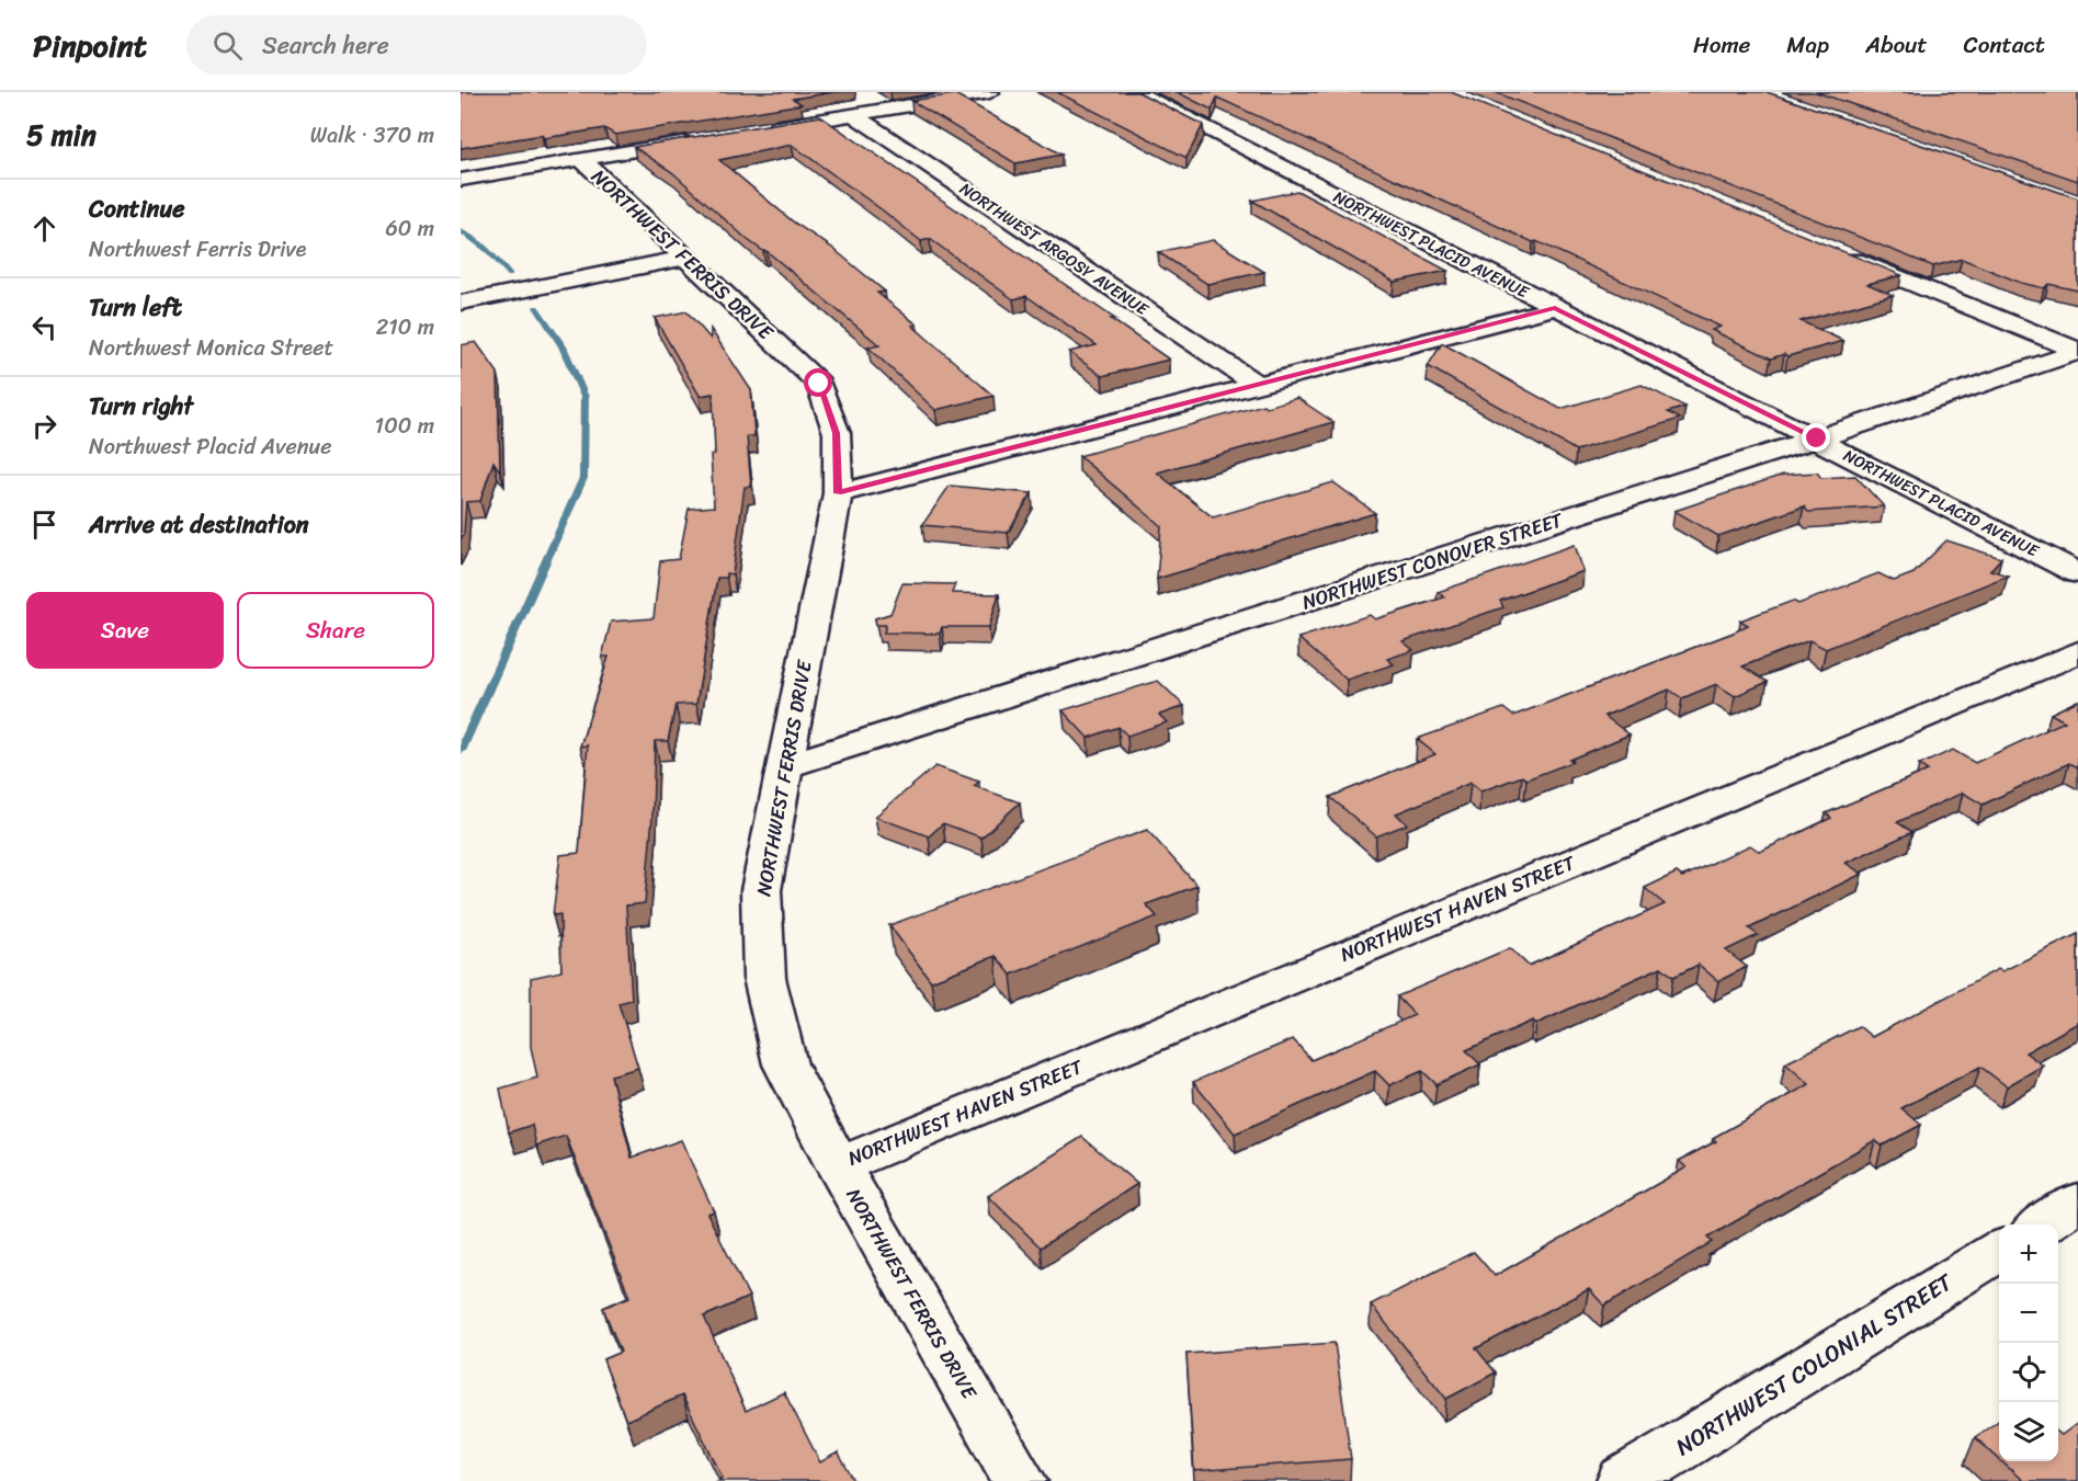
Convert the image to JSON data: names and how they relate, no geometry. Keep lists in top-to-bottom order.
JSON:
{
  "streets": {
    "street": [
      "NORTHWEST PLACID AVENUE",
      "NORTHWEST ARGOSY AVENUE",
      "NORTHWEST FERRIS DRIVE",
      "NORTHWEST CONOVER STREET",
      "NORTHWEST HAVEN STREET",
      "NORTHWEST COLONIAL STREET"
    ]
  },
  "crossings": [
    ["NORTHWEST PLACID AVENUE", "NORTHWEST CONOVER STREET"],
    ["NORTHWEST FERRIS DRIVE", "NORTHWEST CONOVER STREET"],
    ["NORTHWEST FERRIS DRIVE", "NORTHWEST HAVEN STREET"]
  ],
  "page": {
    "header": "Pinpoint",
    "search": "Search here",
    "nav": [
      "Home",
      "Map",
      "About",
      "Contact"
    ],
    "heading": ["5 min", "Walk · 370 m"],
    "list": [
      ["Continue", "Northwest Ferris Drive", "60 m"],
      ["Turn left", "Northwest Monica Street", "210 m"],
      ["Turn right", "Northwest Placid Avenue", "100 m"],
      "Arrive at destination"
    ],
    "buttons": ["Save", "Share"],
    "map_buttons": ["+", "−"]
  }
}
